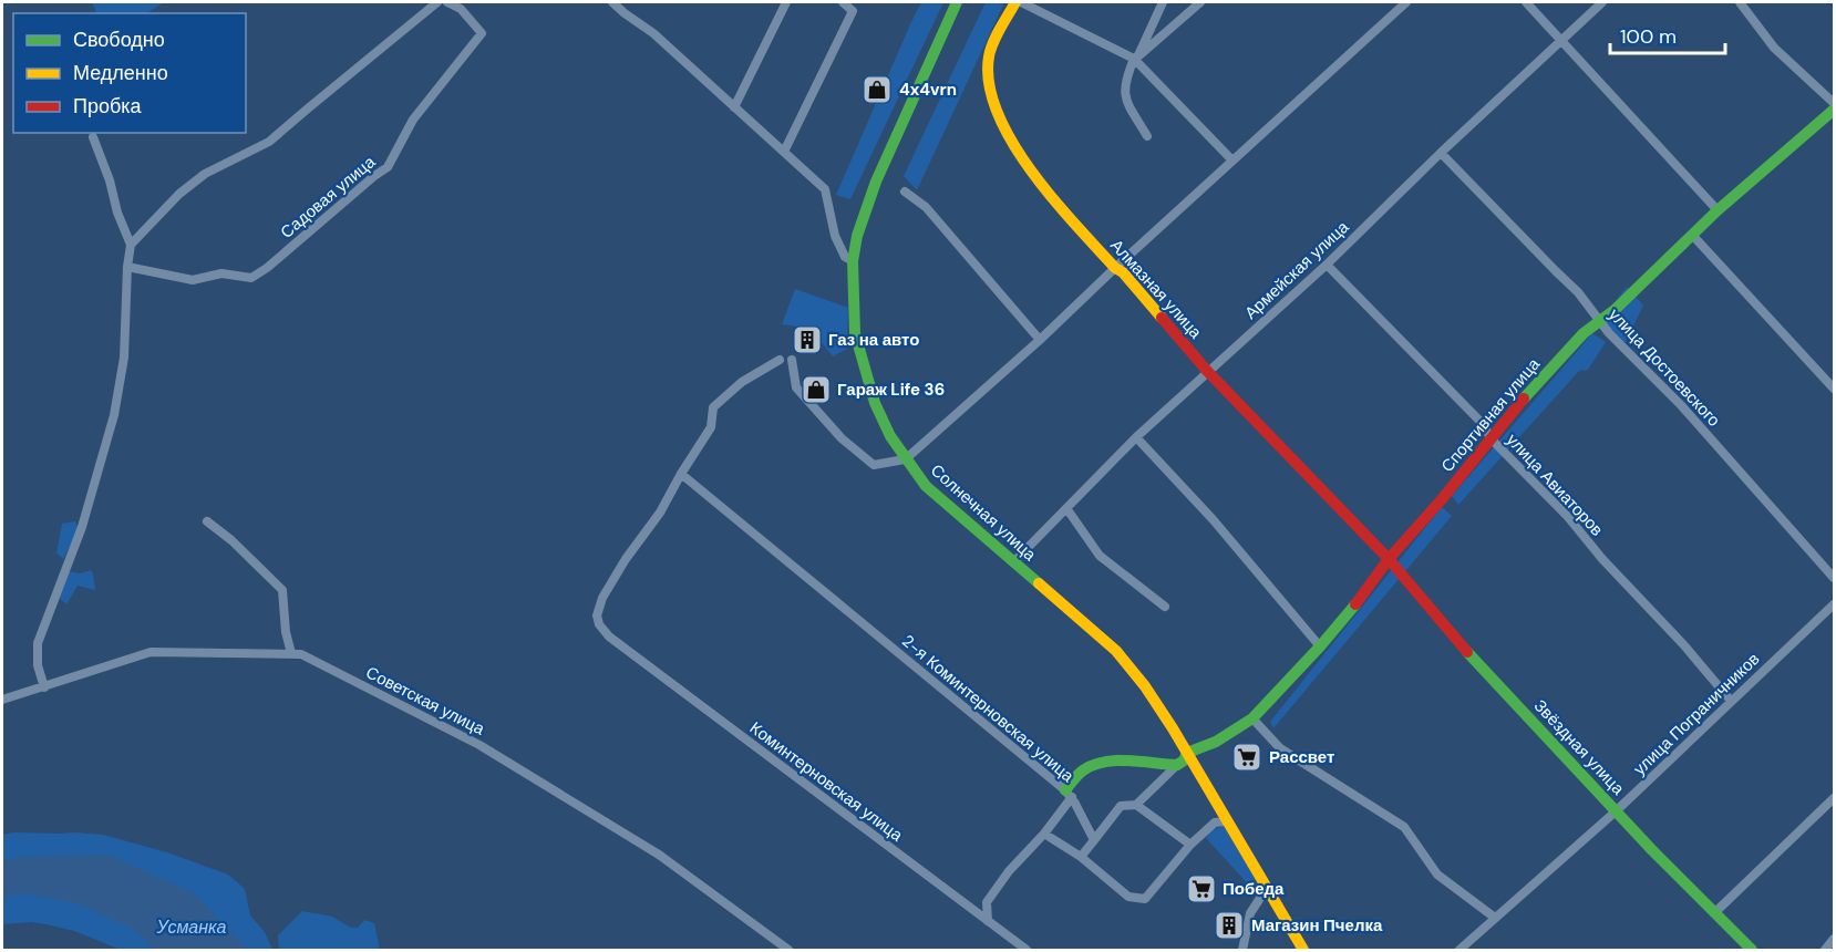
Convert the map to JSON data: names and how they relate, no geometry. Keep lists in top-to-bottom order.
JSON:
{
  "streets": {
    "street": [
      "Садовая улица",
      "Армейская улица",
      "Алмазная улица",
      "улица Достоевского",
      "Спортивная улица",
      "улица Авиаторов",
      "Солнечная улица",
      "Советская улица",
      "2-я Коминтерновская улица",
      "улица Пограничников",
      "Звёздная улица",
      "Коминтерновская улица"
    ]
  },
  "crossings": [
    ["Армейская улица", "Алмазная улица"],
    ["Армейская улица", "улица Достоевского"],
    ["Армейская улица", "улица Авиаторов"],
    ["Армейская улица", "Солнечная улица"],
    ["Алмазная улица", "Спортивная улица"],
    ["Алмазная улица", "Звёздная улица"],
    ["улица Достоевского", "Спортивная улица"],
    ["Спортивная улица", "улица Авиаторов"],
    ["Спортивная улица", "Солнечная улица"],
    ["Спортивная улица", "Звёздная улица"],
    ["улица Авиаторов", "улица Пограничников"],
    ["2-я Коминтерновская улица", "Коминтерновская улица"],
    ["улица Пограничников", "Звёздная улица"]
  ],
  "water": ["Усманка"],
  "places": {
    "shop": ["4x4vrn", "Гараж Life 36"],
    "building": ["Газ на авто", "Магазин Пчелка"],
    "supermarket": ["Рассвет", "Победа"]
  },
  "legend": ["Свободно", "Медленно", "Пробка"],
  "scale_bar": "100 m"
}
